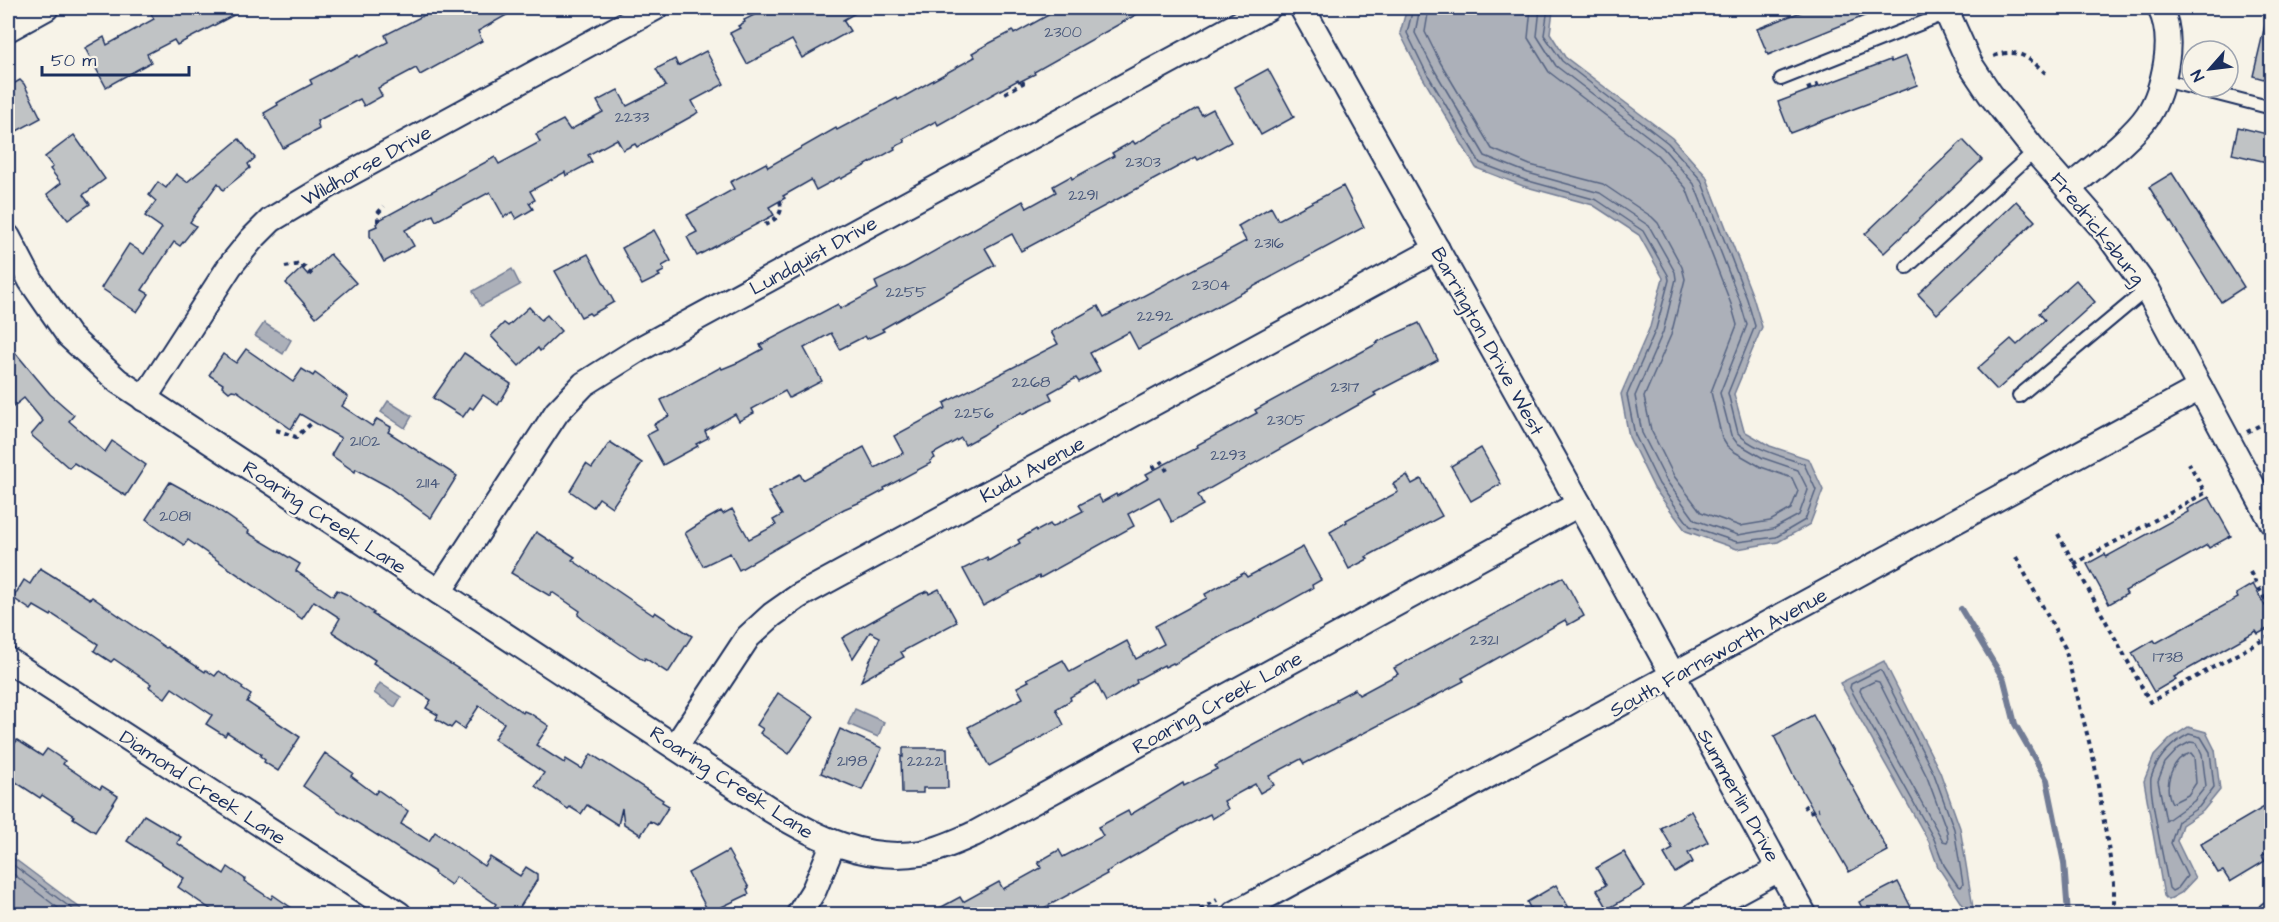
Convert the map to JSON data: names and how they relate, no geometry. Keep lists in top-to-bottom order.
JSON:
{
  "streets": {
    "street": [
      "Wildhorse Drive",
      "Fredricksburg",
      "Lundquist Drive",
      "Barrington Drive West",
      "Kudu Avenue",
      "Roaring Creek Lane",
      "South Farnsworth Avenue",
      "Diamond Creek Lane",
      "Summerlin Drive"
    ]
  },
  "crossings": [
    ["Wildhorse Drive", "Roaring Creek Lane"],
    ["Fredricksburg", "South Farnsworth Avenue"],
    ["Lundquist Drive", "Roaring Creek Lane"],
    ["Barrington Drive West", "Kudu Avenue"],
    ["Barrington Drive West", "Roaring Creek Lane"],
    ["Barrington Drive West", "South Farnsworth Avenue"],
    ["Barrington Drive West", "Summerlin Drive"],
    ["Kudu Avenue", "Roaring Creek Lane"],
    ["South Farnsworth Avenue", "Summerlin Drive"]
  ],
  "house_numbers": [
    "2300",
    "2233",
    "2303",
    "2291",
    "2316",
    "2304",
    "2255",
    "2292",
    "2268",
    "2317",
    "2256",
    "2305",
    "2102",
    "2293",
    "2114",
    "2081",
    "2321",
    "1738",
    "2198",
    "2222"
  ],
  "scale_bar": "50 m",
  "north": "bottom left"
}
